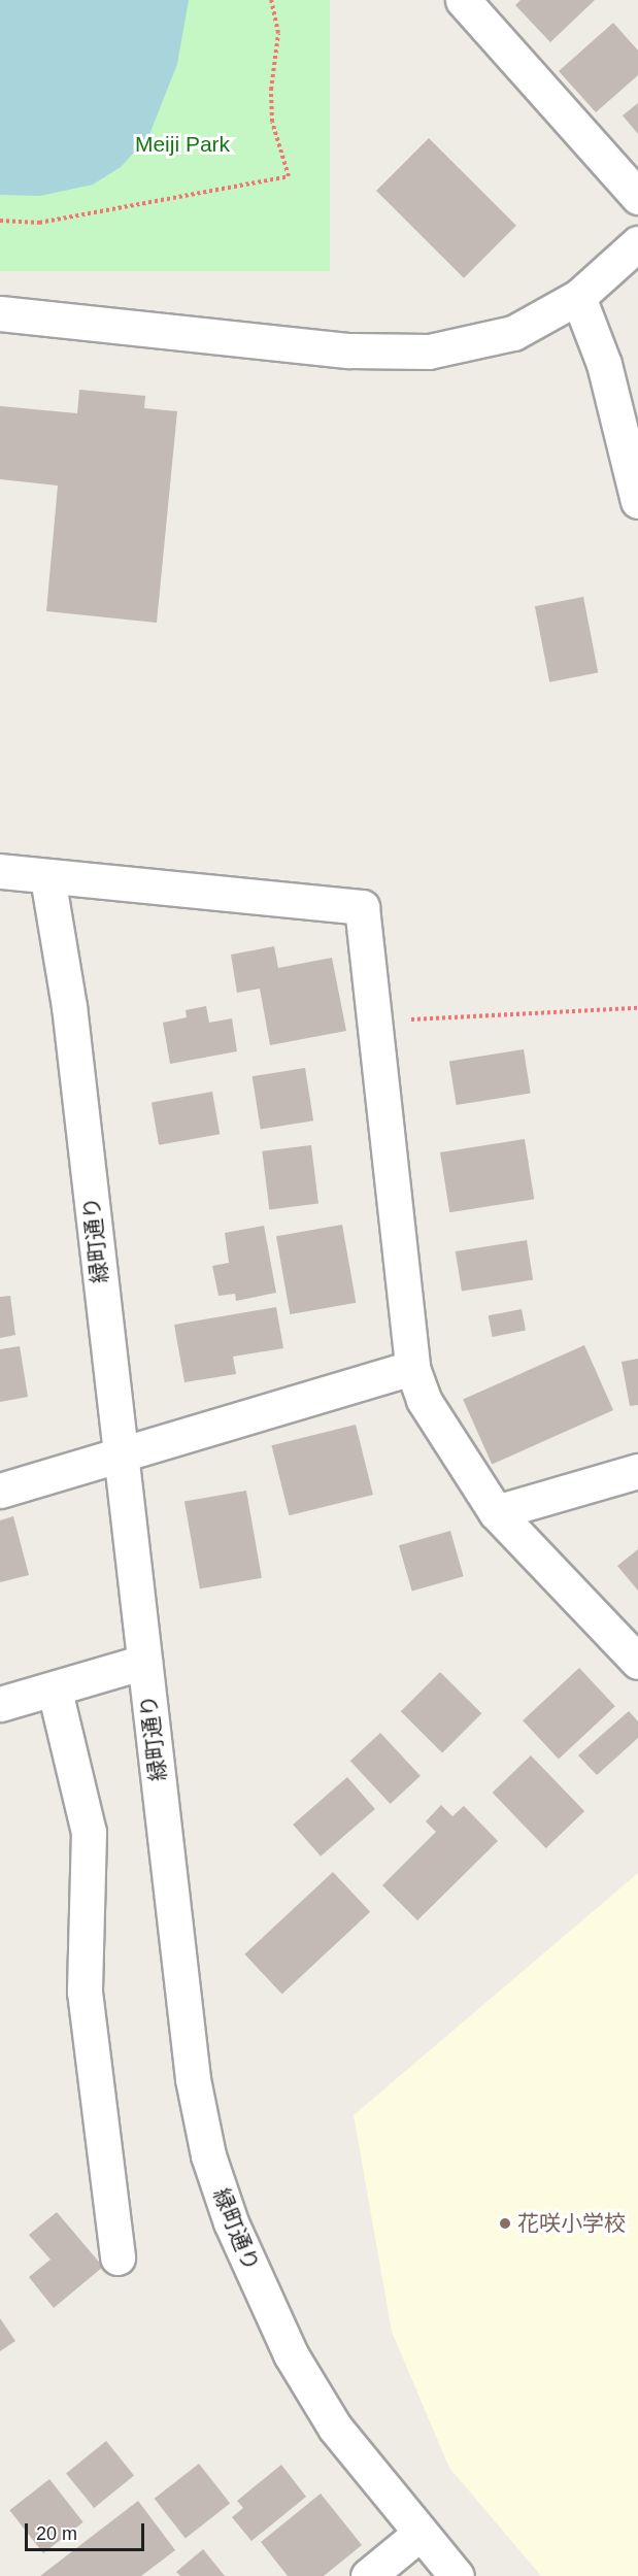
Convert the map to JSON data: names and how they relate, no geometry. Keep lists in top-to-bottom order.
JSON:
{
  "streets": {
    "street": ["緑町通り"]
  },
  "parks": ["Meiji Park"],
  "places": ["花咲小学校"],
  "scale_bar": "20 m"
}
